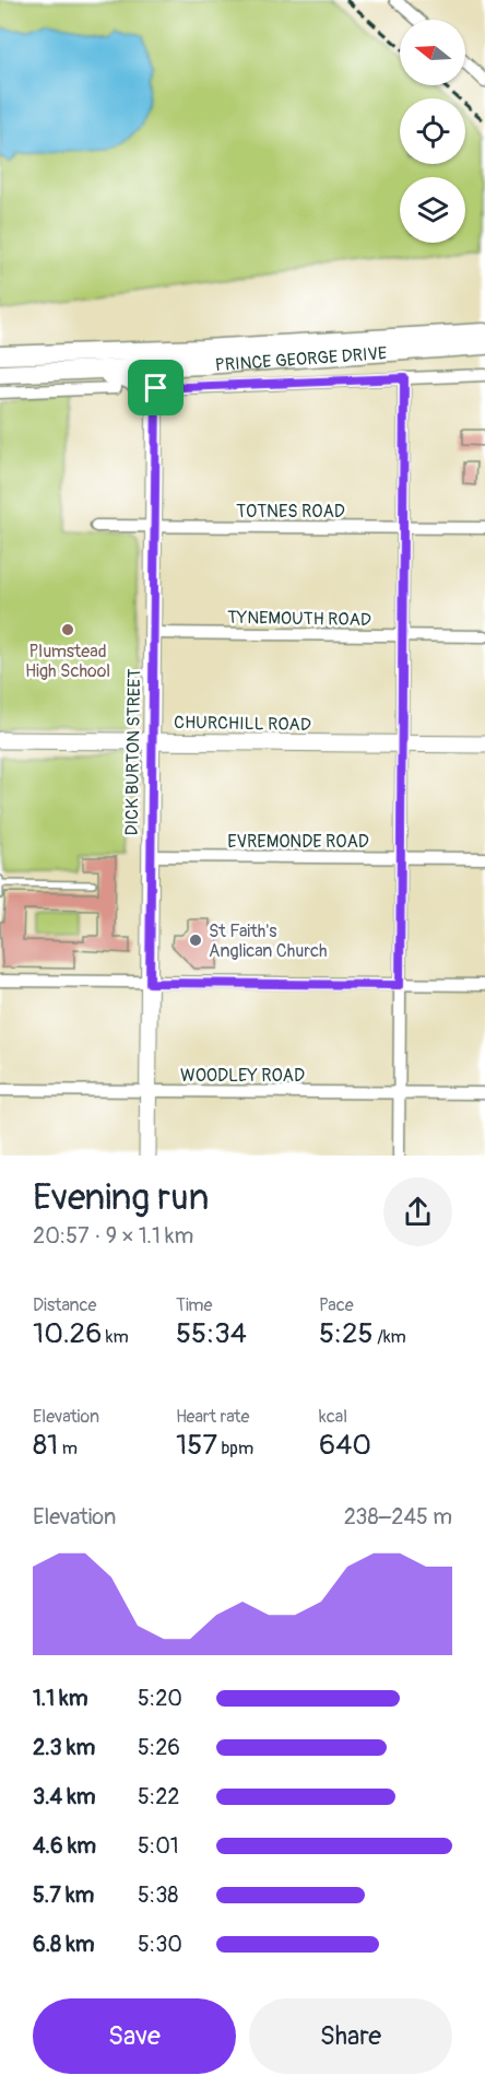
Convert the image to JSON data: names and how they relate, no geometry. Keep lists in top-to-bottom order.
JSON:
{
  "streets": {
    "main road": ["PRINCE GEORGE DRIVE"],
    "street": [
      "TOTNES ROAD",
      "TYNEMOUTH ROAD",
      "CHURCHILL ROAD",
      "DICK BURTON STREET",
      "EVREMONDE ROAD",
      "WOODLEY ROAD"
    ]
  },
  "crossings": [
    ["TOTNES ROAD", "DICK BURTON STREET"],
    ["TYNEMOUTH ROAD", "DICK BURTON STREET"],
    ["CHURCHILL ROAD", "DICK BURTON STREET"],
    ["DICK BURTON STREET", "EVREMONDE ROAD"],
    ["DICK BURTON STREET", "WOODLEY ROAD"]
  ],
  "places": ["Plumstead High School", "St Faith's Anglican Church"],
  "north": "left",
  "page": {
    "heading": ["Evening run", "20:57 · 9 × 1.1 km"],
    "stats": [
      ["Distance", "10.26 km"],
      ["Time", "55:34"],
      ["Pace", "5:25 /km"],
      ["Elevation", "81 m"],
      ["Heart rate", "157 bpm"],
      ["kcal", "640"]
    ],
    "chart": ["Elevation", "238–245 m"],
    "list": [
      {
        "name": "1.1 km",
        "note": "5:20"
      },
      {
        "name": "2.3 km",
        "note": "5:26"
      },
      {
        "name": "3.4 km",
        "note": "5:22"
      },
      {
        "name": "4.6 km",
        "note": "5:01"
      },
      {
        "name": "5.7 km",
        "note": "5:38"
      },
      {
        "name": "6.8 km",
        "note": "5:30"
      }
    ],
    "buttons": ["Save", "Share"]
  }
}
